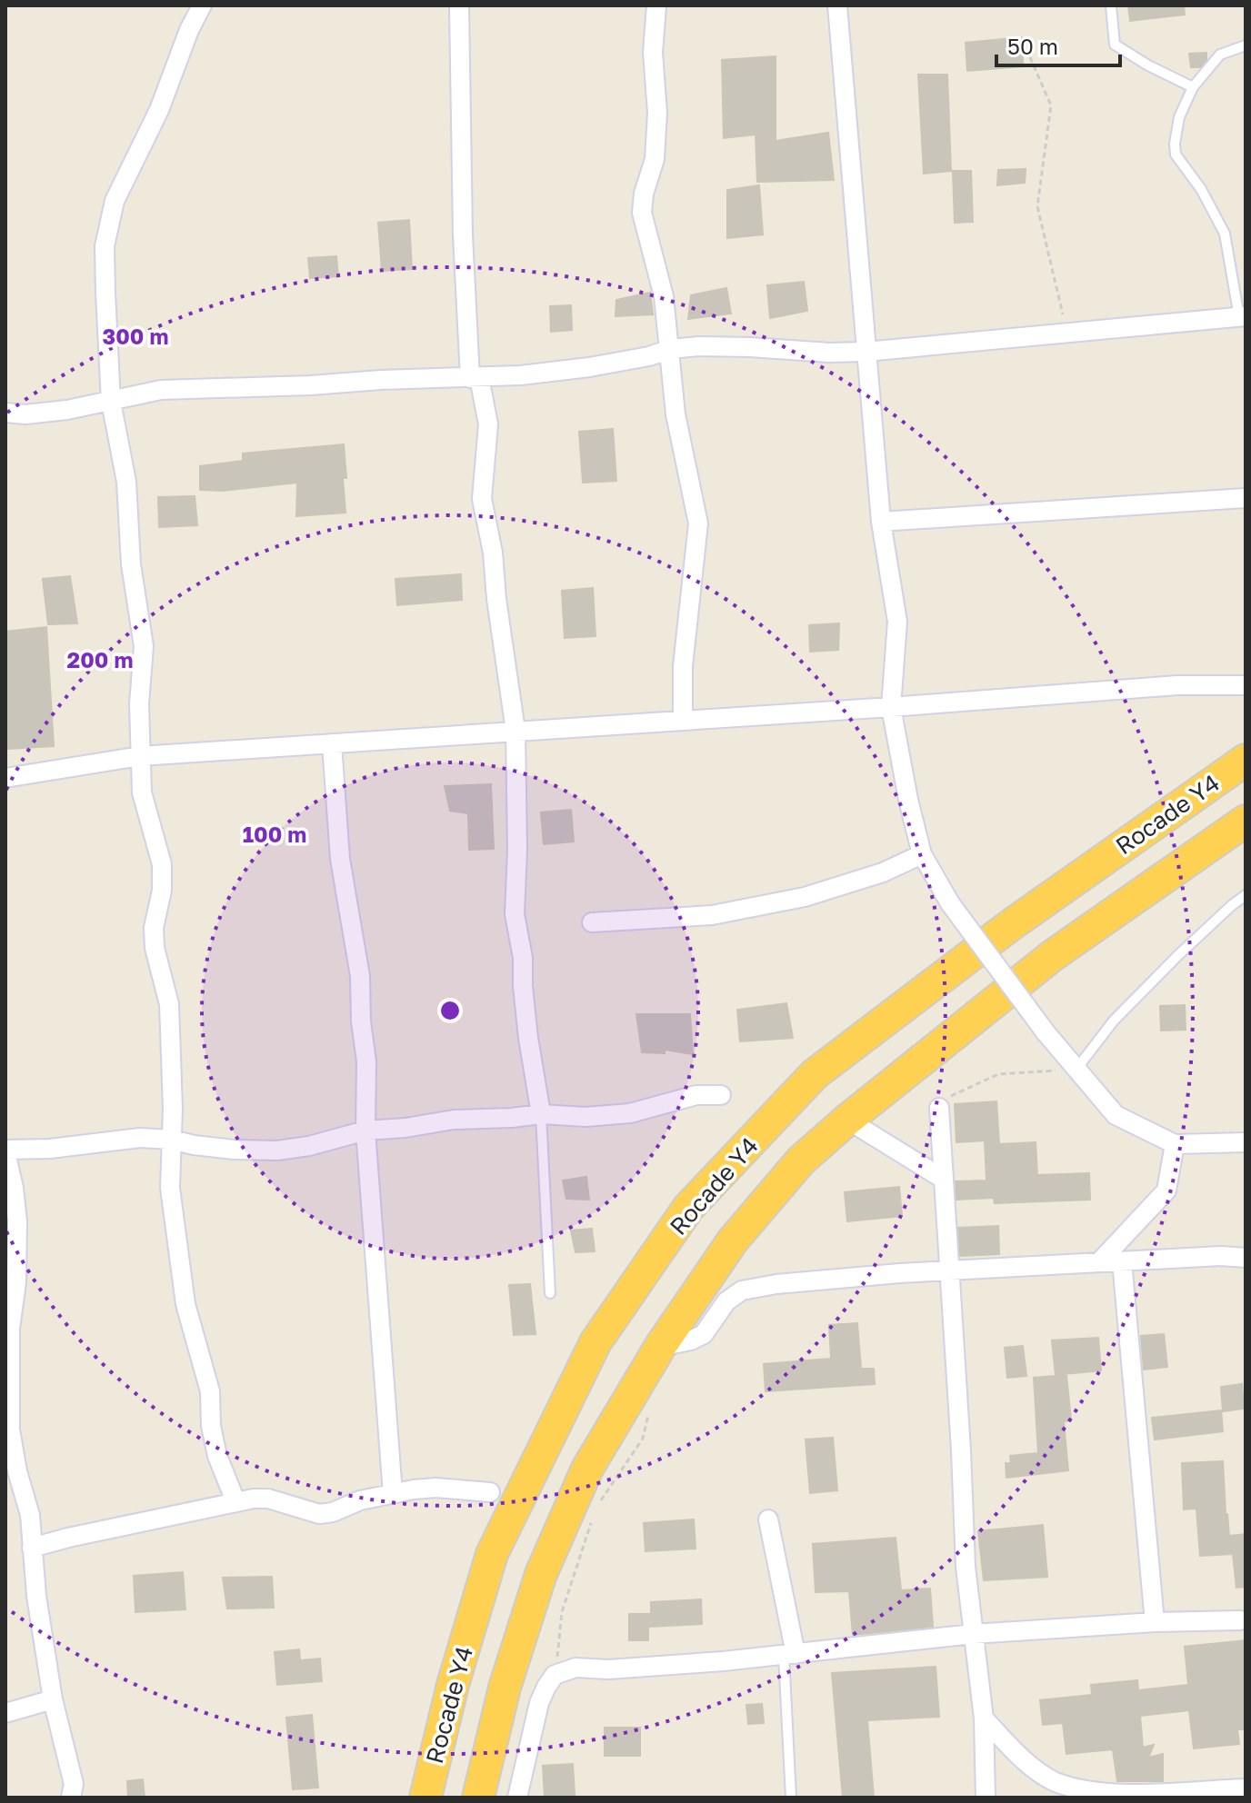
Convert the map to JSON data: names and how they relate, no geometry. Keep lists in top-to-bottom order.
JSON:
{
  "streets": {
    "highway": ["Rocade Y4"]
  },
  "scale_bar": "50 m",
  "rings": ["300 m", "200 m", "100 m"]
}
